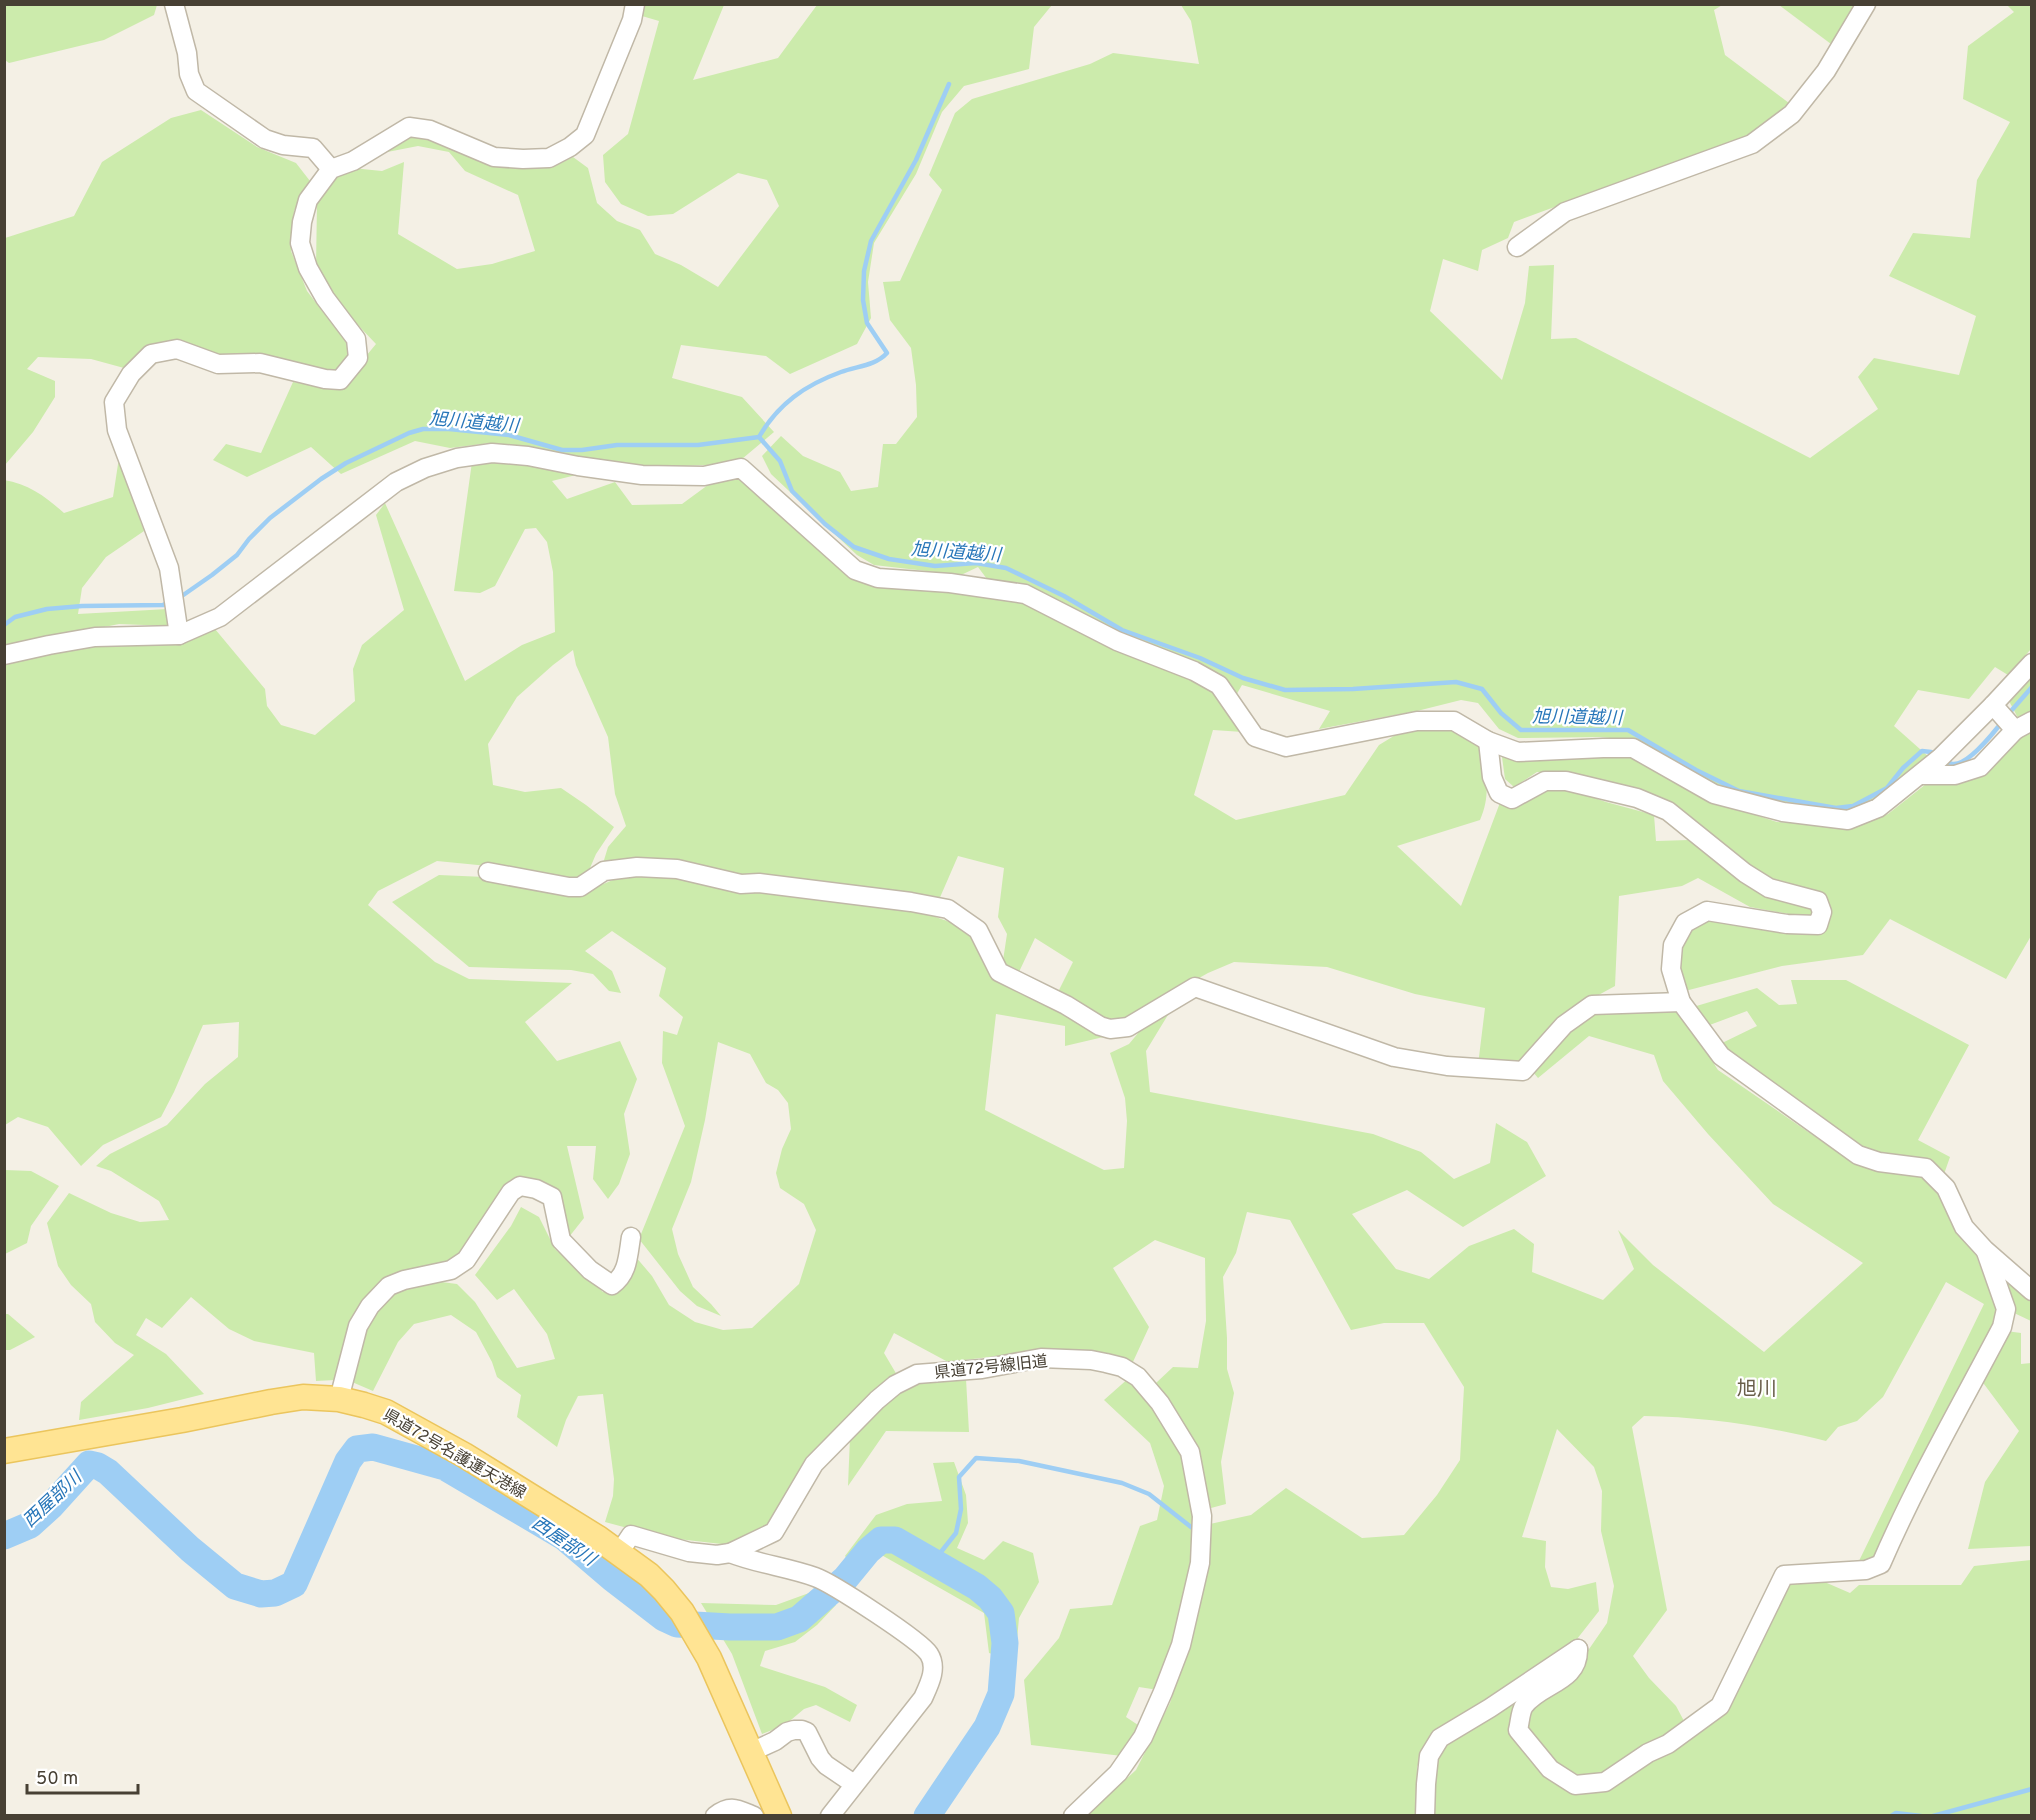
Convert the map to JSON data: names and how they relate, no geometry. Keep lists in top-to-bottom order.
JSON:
{
  "streets": {
    "main road": ["県道72号名護運天港線"],
    "street": ["県道72号線旧道"]
  },
  "crossings": [
    ["県道72号線旧道", "県道72号名護運天港線"]
  ],
  "districts": ["旭川"],
  "water": ["旭川道越川", "西屋部川"],
  "scale_bar": "50 m"
}
